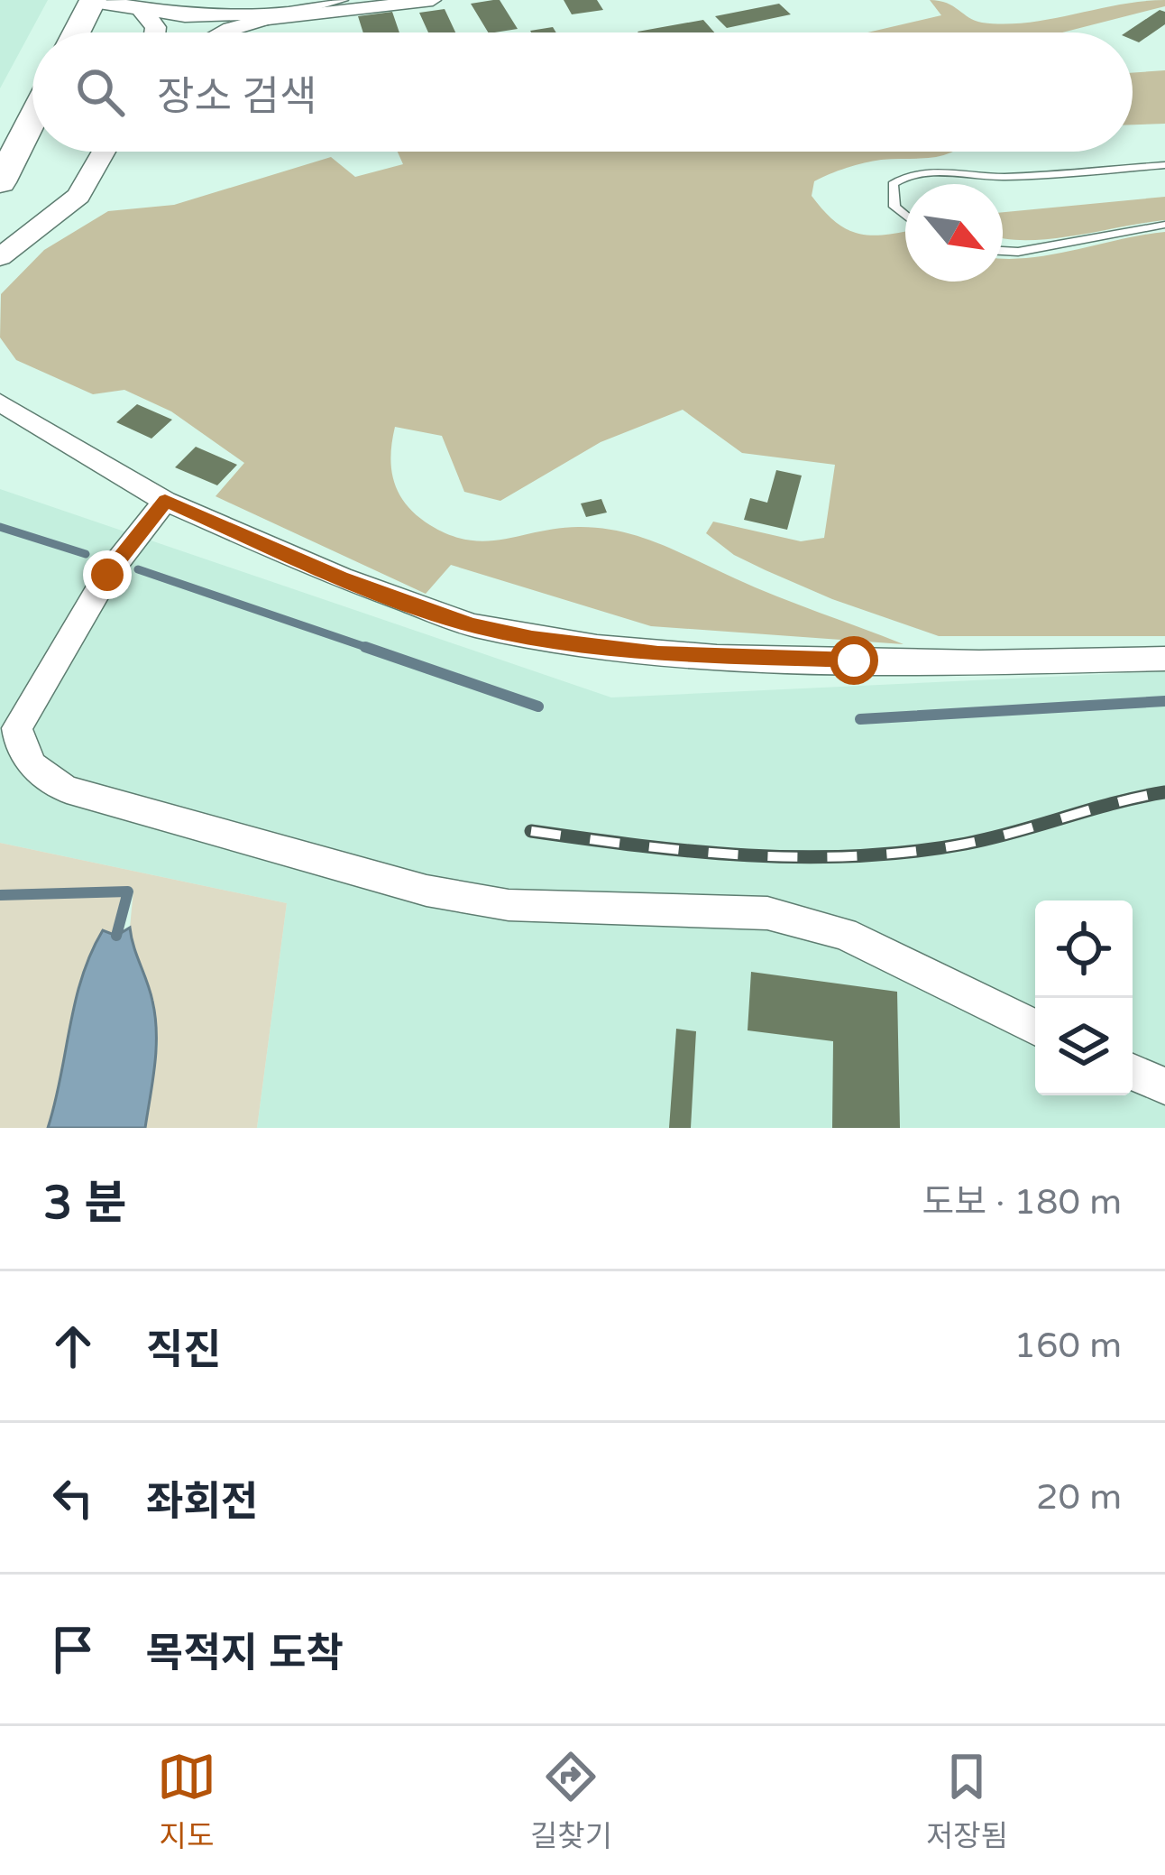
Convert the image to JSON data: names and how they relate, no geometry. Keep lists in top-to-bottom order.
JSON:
{
  "north": "bottom right",
  "page": {
    "search": "장소 검색",
    "heading": ["3 분", "도보 · 180 m"],
    "list": [
      ["직진", "160 m"],
      ["좌회전", "20 m"],
      "목적지 도착"
    ],
    "nav": ["지도", "길찾기", "저장됨"]
  }
}
